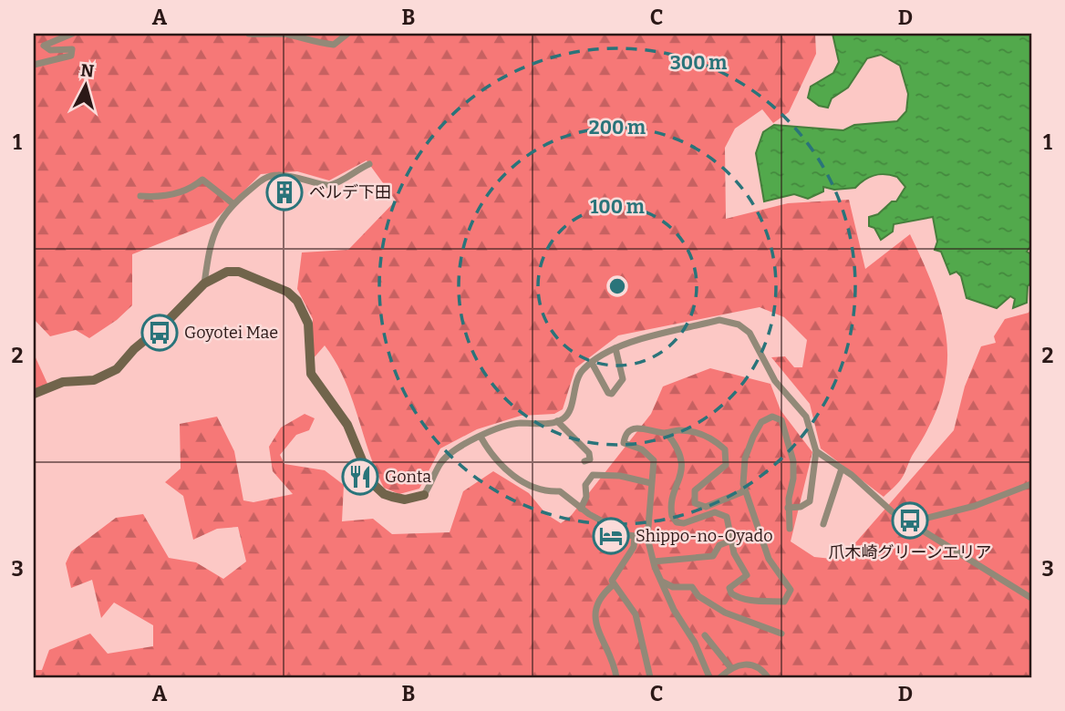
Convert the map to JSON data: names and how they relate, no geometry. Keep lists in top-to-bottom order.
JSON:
{
  "places": {
    "building": ["ベルデ下田"],
    "bus stop": ["Goyotei Mae", "爪木崎グリーンエリア"],
    "restaurant": ["Gonta"],
    "hotel": ["Shippo-no-Oyado"]
  },
  "north": "top",
  "grid": {
    "columns": [
      "A",
      "B",
      "C",
      "D"
    ],
    "rows": ["1", "2", "3"]
  },
  "rings": ["300 m", "200 m", "100 m"]
}
